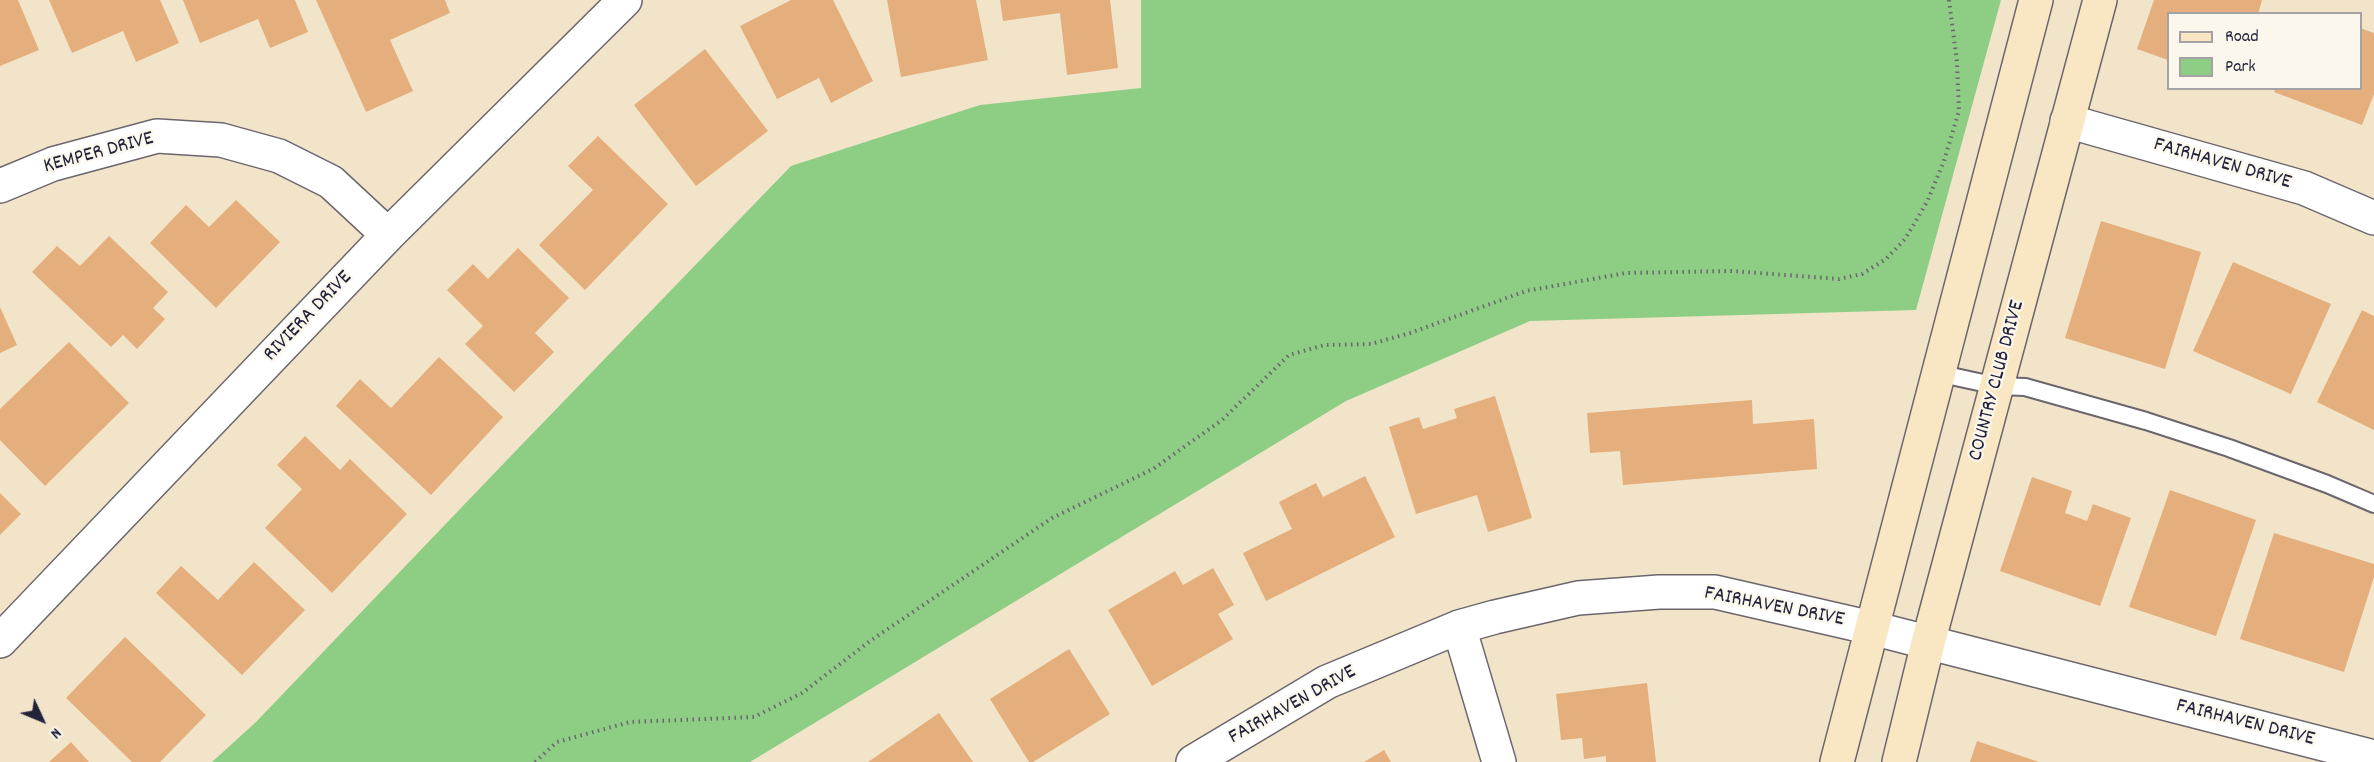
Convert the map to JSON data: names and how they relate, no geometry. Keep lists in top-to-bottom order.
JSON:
{
  "streets": {
    "main road": ["COUNTRY CLUB DRIVE"],
    "street": ["KEMPER DRIVE", "FAIRHAVEN DRIVE", "RIVIERA DRIVE"]
  },
  "crossings": [
    ["KEMPER DRIVE", "RIVIERA DRIVE"],
    ["FAIRHAVEN DRIVE", "COUNTRY CLUB DRIVE"]
  ],
  "legend": ["Road", "Park"],
  "north": "bottom right"
}
